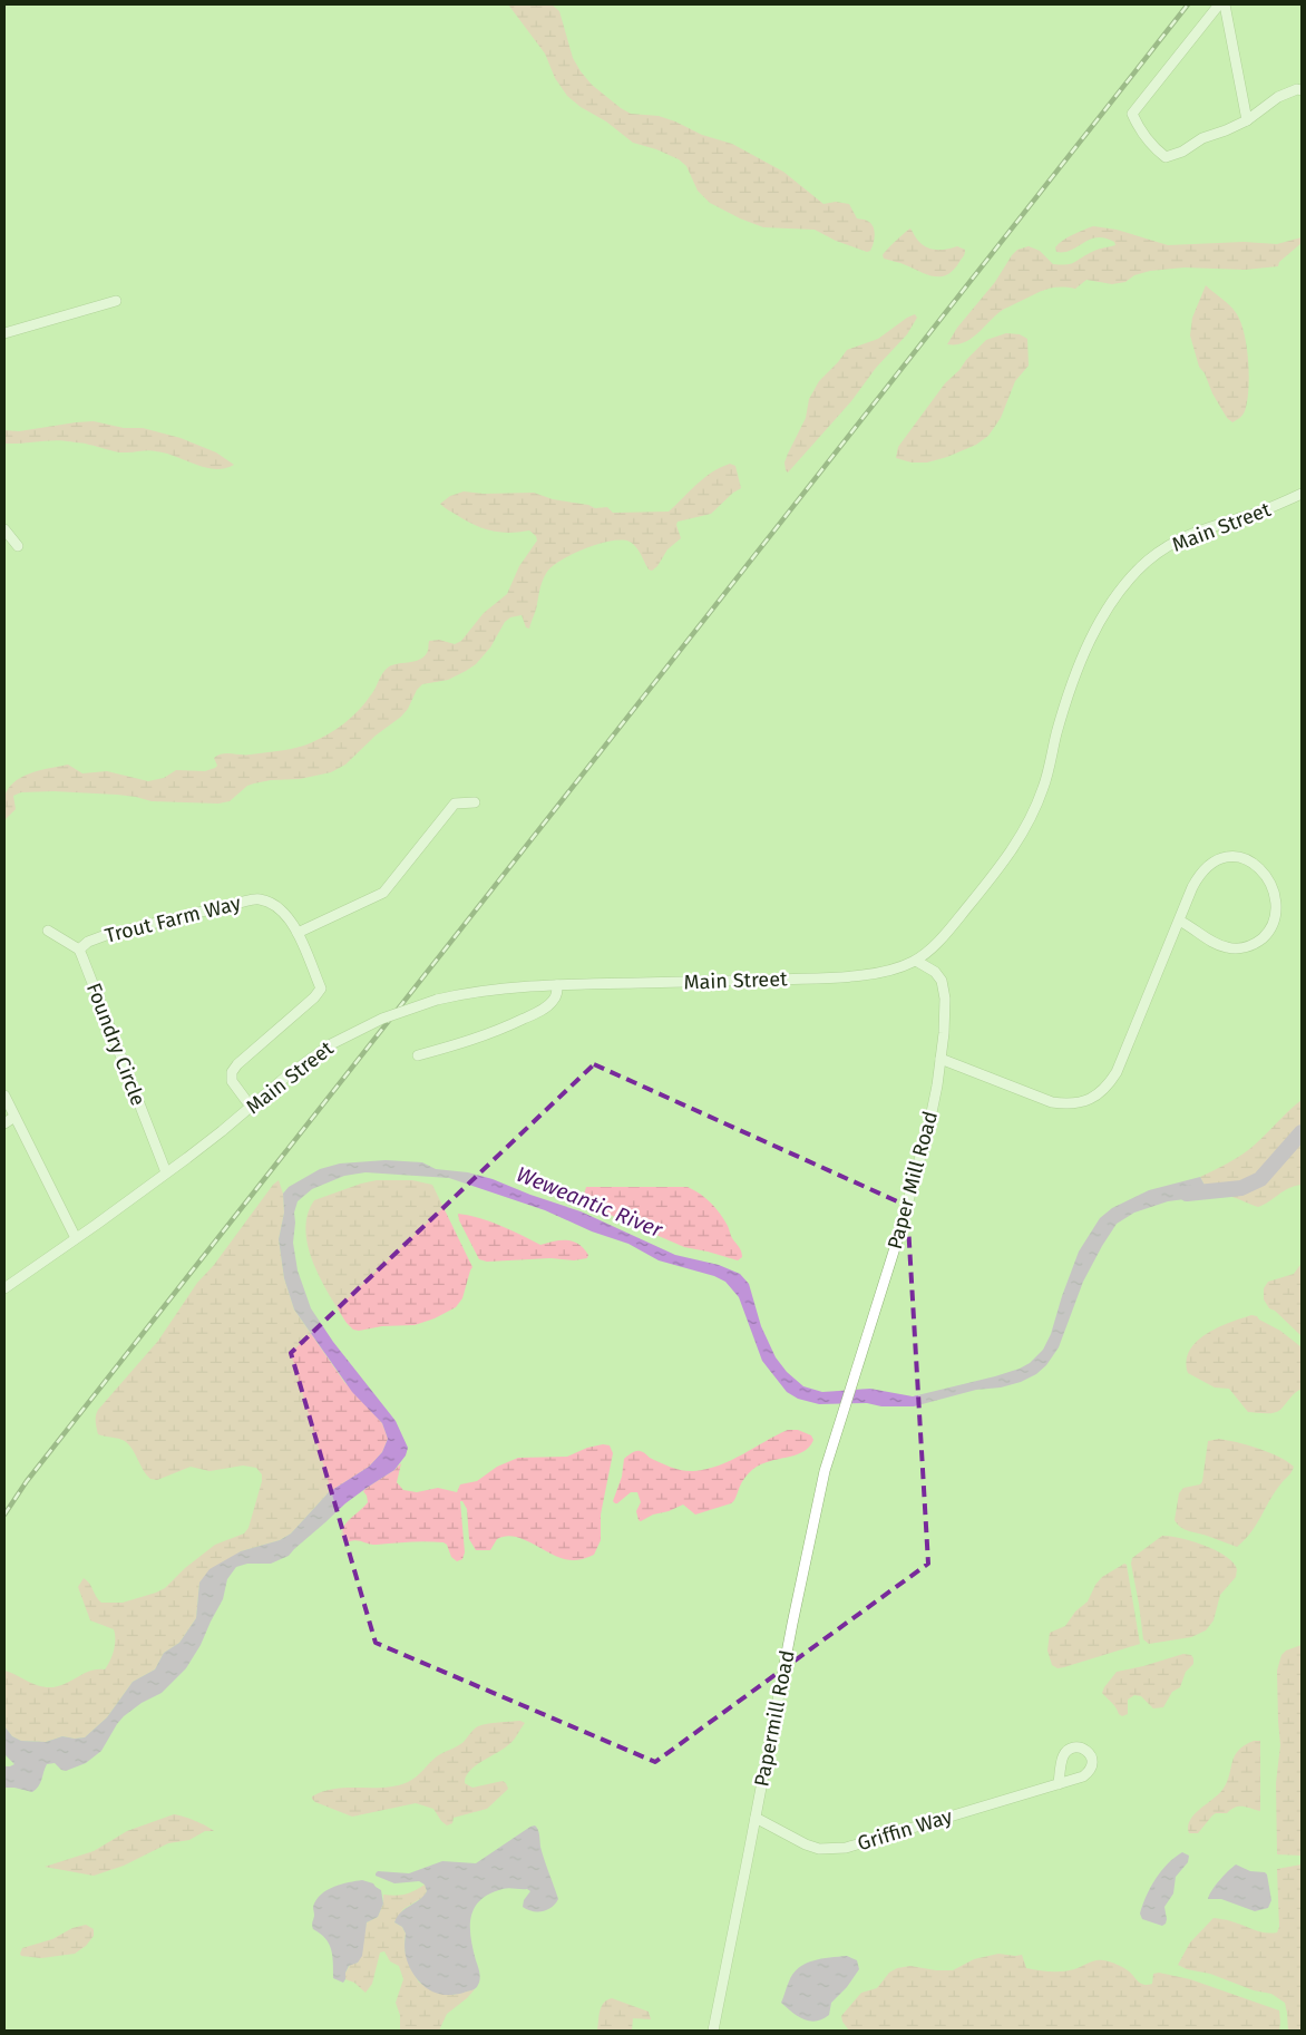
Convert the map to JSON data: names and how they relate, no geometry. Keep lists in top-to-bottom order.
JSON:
{
  "streets": {
    "street": [
      "Main Street",
      "Trout Farm Way",
      "Foundry Circle",
      "Paper Mill Road",
      "Papermill Road",
      "Griffin Way"
    ]
  },
  "crossings": [
    ["Main Street", "Trout Farm Way"],
    ["Main Street", "Foundry Circle"],
    ["Main Street", "Paper Mill Road"],
    ["Trout Farm Way", "Foundry Circle"],
    ["Paper Mill Road", "Papermill Road"],
    ["Papermill Road", "Griffin Way"]
  ],
  "water": ["Weweantic River"]
}
